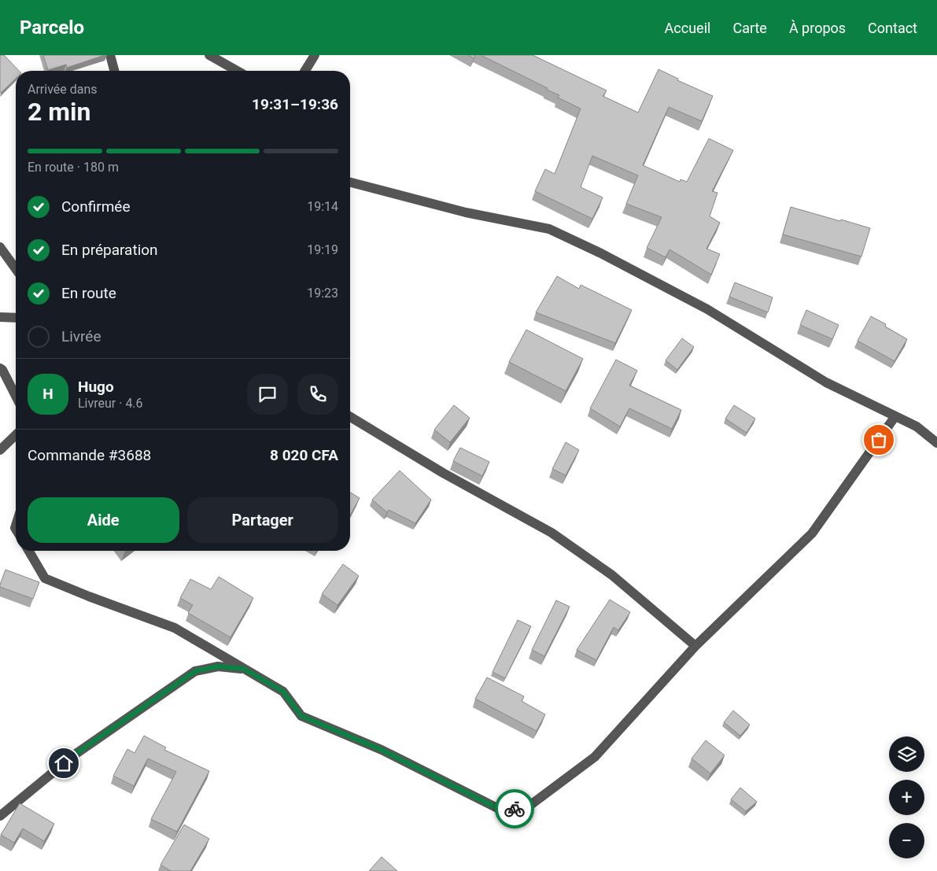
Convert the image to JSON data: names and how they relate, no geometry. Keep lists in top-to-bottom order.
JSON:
{
  "page": {
    "header": "Parcelo",
    "nav": [
      "Accueil",
      "Carte",
      "À propos",
      "Contact"
    ],
    "heading": ["2 min", "Arrivée dans", "19:31–19:36"],
    "panel": [
      "Hugo",
      "Livreur · 4.6",
      "Commande #3688",
      "8 020 CFA"
    ],
    "bar": "En route · 180 m",
    "list": [
      ["Confirmée", "19:14"],
      ["En préparation", "19:19"],
      ["En route", "19:23"],
      "Livrée"
    ],
    "round": "H",
    "buttons": ["Aide", "Partager"],
    "map_buttons": ["+", "−"]
  }
}
